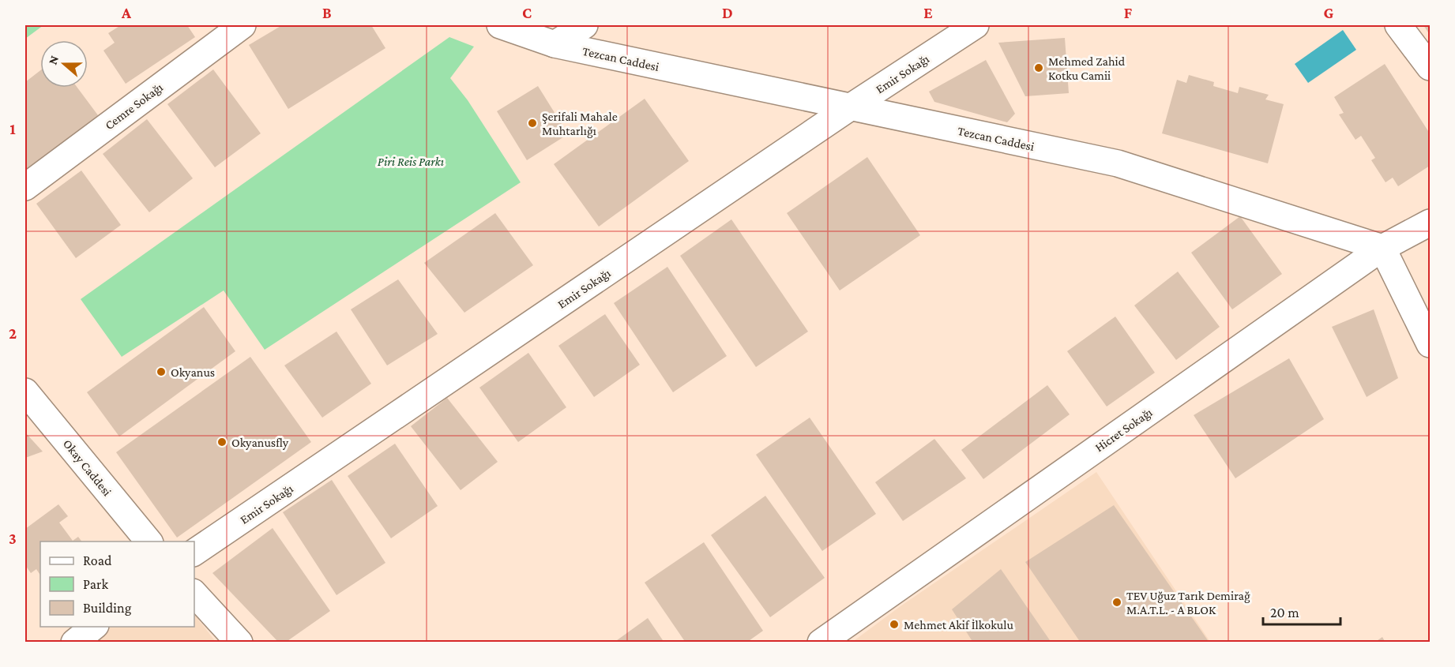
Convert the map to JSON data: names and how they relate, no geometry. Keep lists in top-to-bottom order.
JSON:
{
  "streets": {
    "street": [
      "Tezcan Caddesi",
      "Emir Sokağı",
      "Cemre Sokağı",
      "Hicret Sokağı",
      "Okay Caddesi"
    ]
  },
  "crossings": [
    ["Tezcan Caddesi", "Emir Sokağı"],
    ["Tezcan Caddesi", "Hicret Sokağı"]
  ],
  "parks": ["Piri Reis Parkı"],
  "places": [
    "Mehmed Zahid Kotku Camii",
    "Şerifali Mahale Muhtarlığı",
    "Okyanus",
    "Okyanusfly",
    "TEV Uğuz Tarık Demirağ M.A.T.L. - A BLOK",
    "Mehmet Akif İlkokulu"
  ],
  "legend": ["Road", "Park", "Building"],
  "scale_bar": "20 m",
  "north": "left",
  "grid": {
    "columns": [
      "A",
      "B",
      "C",
      "D",
      "E",
      "F",
      "G"
    ],
    "rows": ["1", "2", "3"]
  }
}
